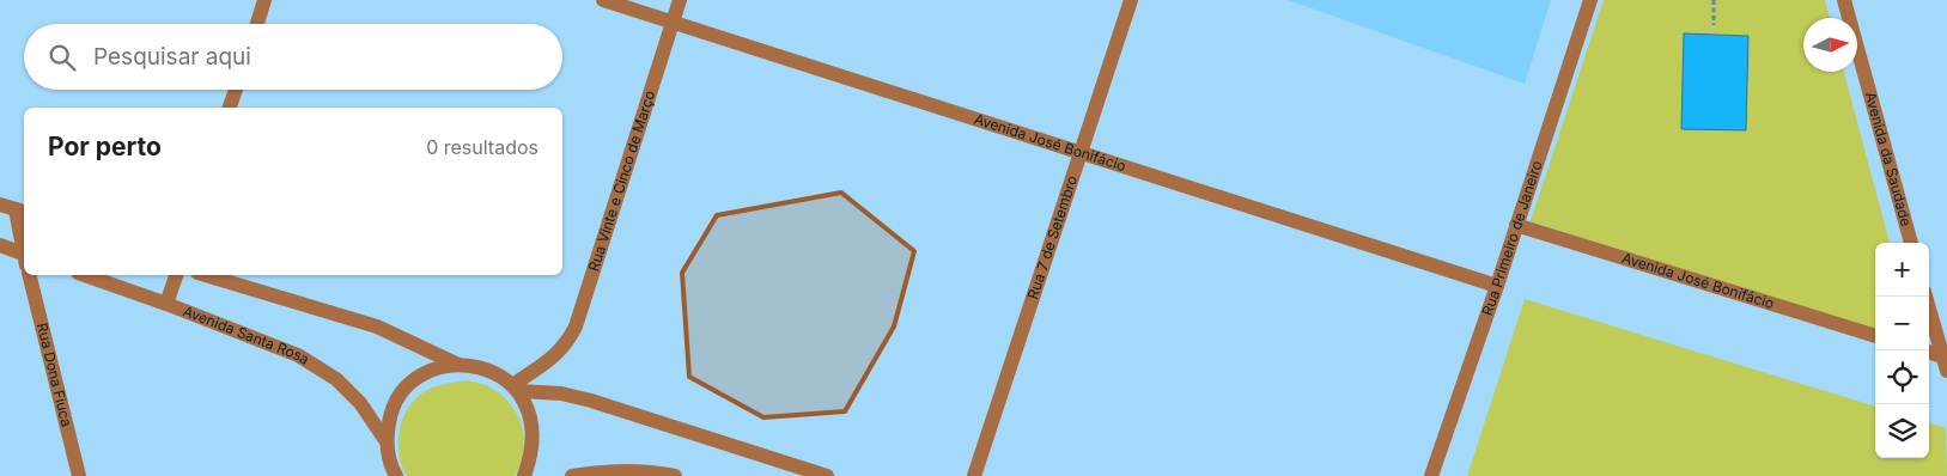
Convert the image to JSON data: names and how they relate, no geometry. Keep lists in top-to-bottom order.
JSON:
{
  "streets": {
    "street": [
      "Avenida José Bonifácio",
      "Avenida da Saudade",
      "Rua Vinte e Cinco de Março",
      "Rua 7 de Setembro",
      "Rua Primeiro de Janeiro",
      "Avenida Santa Rosa",
      "Rua Dona Fiuca"
    ]
  },
  "crossings": [
    ["Avenida José Bonifácio", "Rua Vinte e Cinco de Março"],
    ["Avenida José Bonifácio", "Rua 7 de Setembro"],
    ["Avenida José Bonifácio", "Rua Primeiro de Janeiro"]
  ],
  "north": "right",
  "page": {
    "search": "Pesquisar aqui",
    "heading": ["Por perto", "0 resultados"],
    "map_buttons": ["+", "−"]
  }
}
